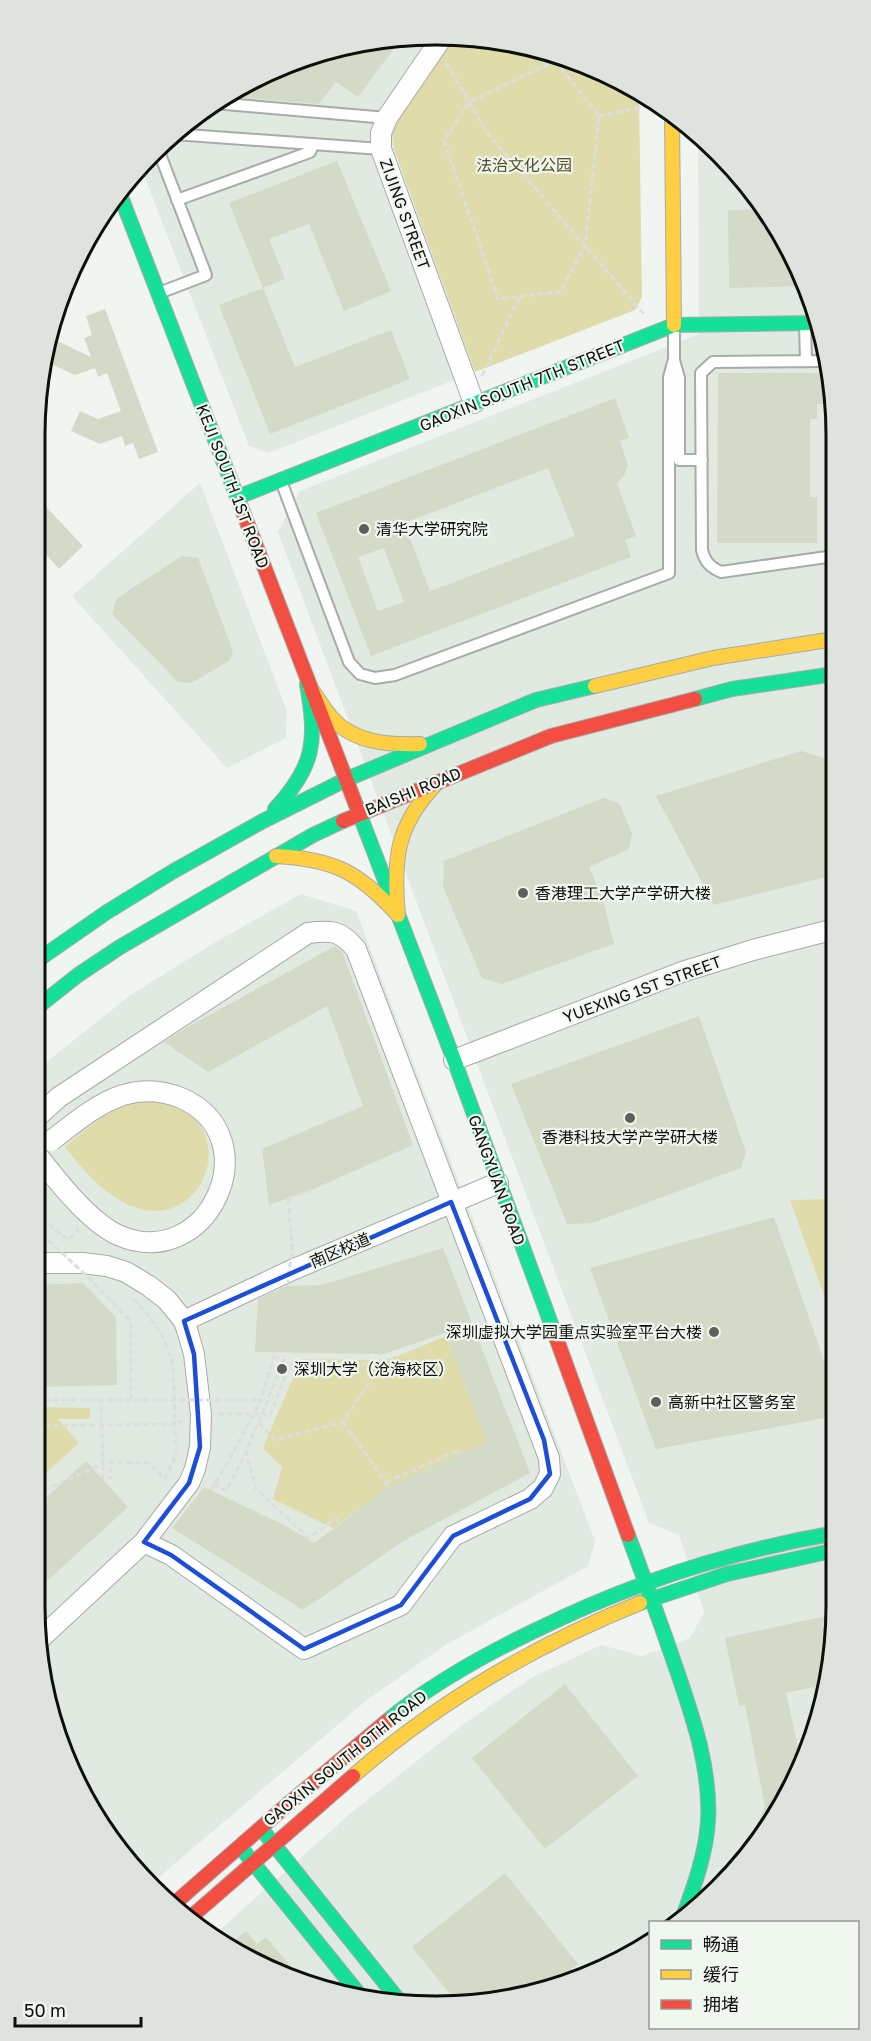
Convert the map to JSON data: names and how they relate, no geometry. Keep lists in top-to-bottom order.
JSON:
{
  "streets": {
    "street": [
      "ZIJING STREET",
      "GAOXIN SOUTH 7TH STREET",
      "KEJI SOUTH 1ST ROAD",
      "BAISHI ROAD",
      "YUEXING 1ST STREET",
      "GANGYUAN ROAD",
      "南区校道",
      "GAOXIN SOUTH 9TH ROAD"
    ]
  },
  "crossings": [
    ["ZIJING STREET", "GAOXIN SOUTH 7TH STREET"],
    ["GAOXIN SOUTH 7TH STREET", "KEJI SOUTH 1ST ROAD"],
    ["KEJI SOUTH 1ST ROAD", "GANGYUAN ROAD"],
    ["BAISHI ROAD", "GANGYUAN ROAD"],
    ["YUEXING 1ST STREET", "GANGYUAN ROAD"],
    ["GANGYUAN ROAD", "南区校道"],
    ["GANGYUAN ROAD", "GAOXIN SOUTH 9TH ROAD"]
  ],
  "parks": ["法治文化公园"],
  "places": [
    "清华大学研究院",
    "香港理工大学产学研大楼",
    "香港科技大学产学研大楼",
    "深圳虚拟大学园重点实验室平台大楼",
    "深圳大学（沧海校区）",
    "高新中社区警务室"
  ],
  "legend": ["畅通", "缓行", "拥堵"],
  "scale_bar": "50 m"
}
